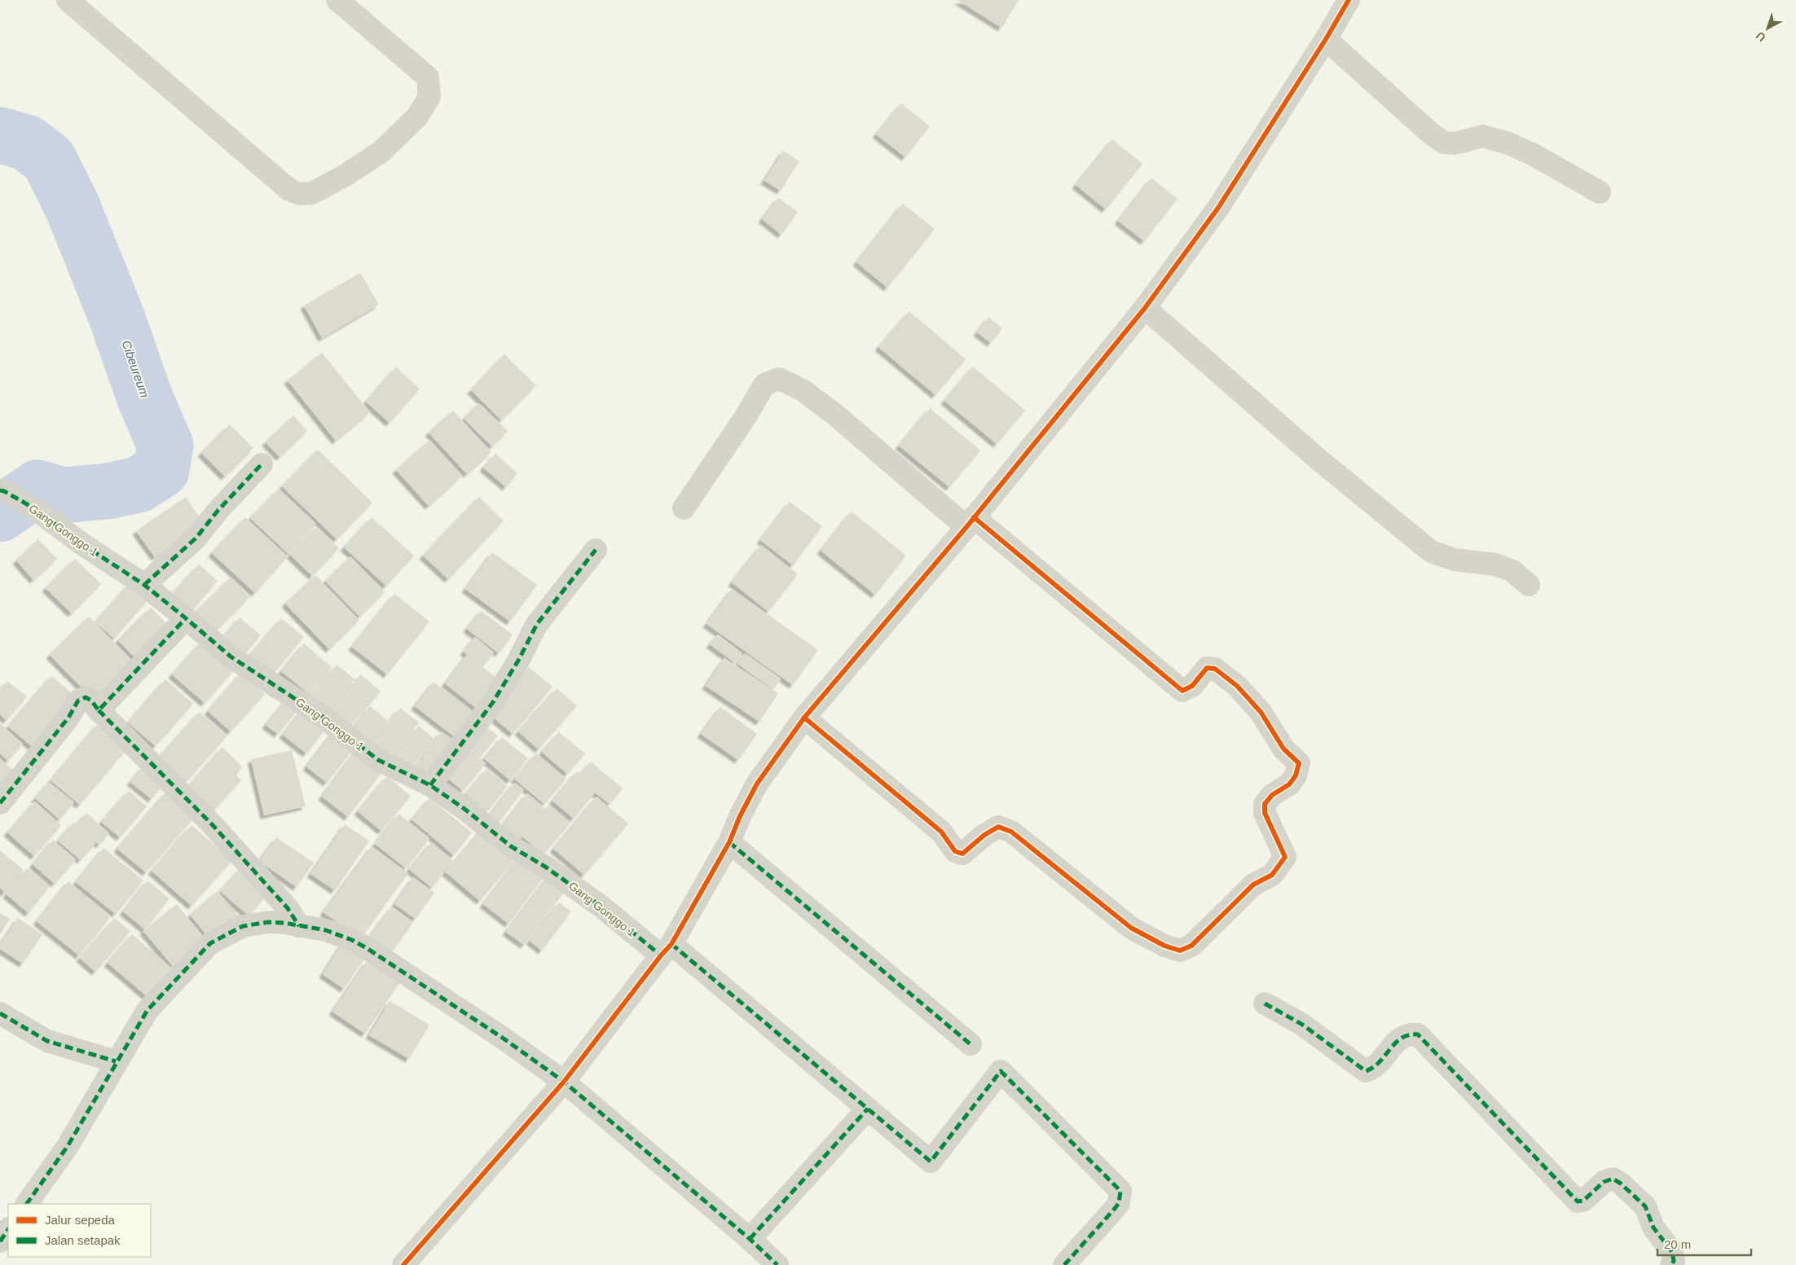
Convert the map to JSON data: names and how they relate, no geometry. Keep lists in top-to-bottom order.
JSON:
{
  "streets": {
    "street": ["Gang Gonggo 1"]
  },
  "water": ["Cibeureum"],
  "legend": ["Jalur sepeda", "Jalan setapak"],
  "scale_bar": "20 m",
  "north": "bottom left"
}
